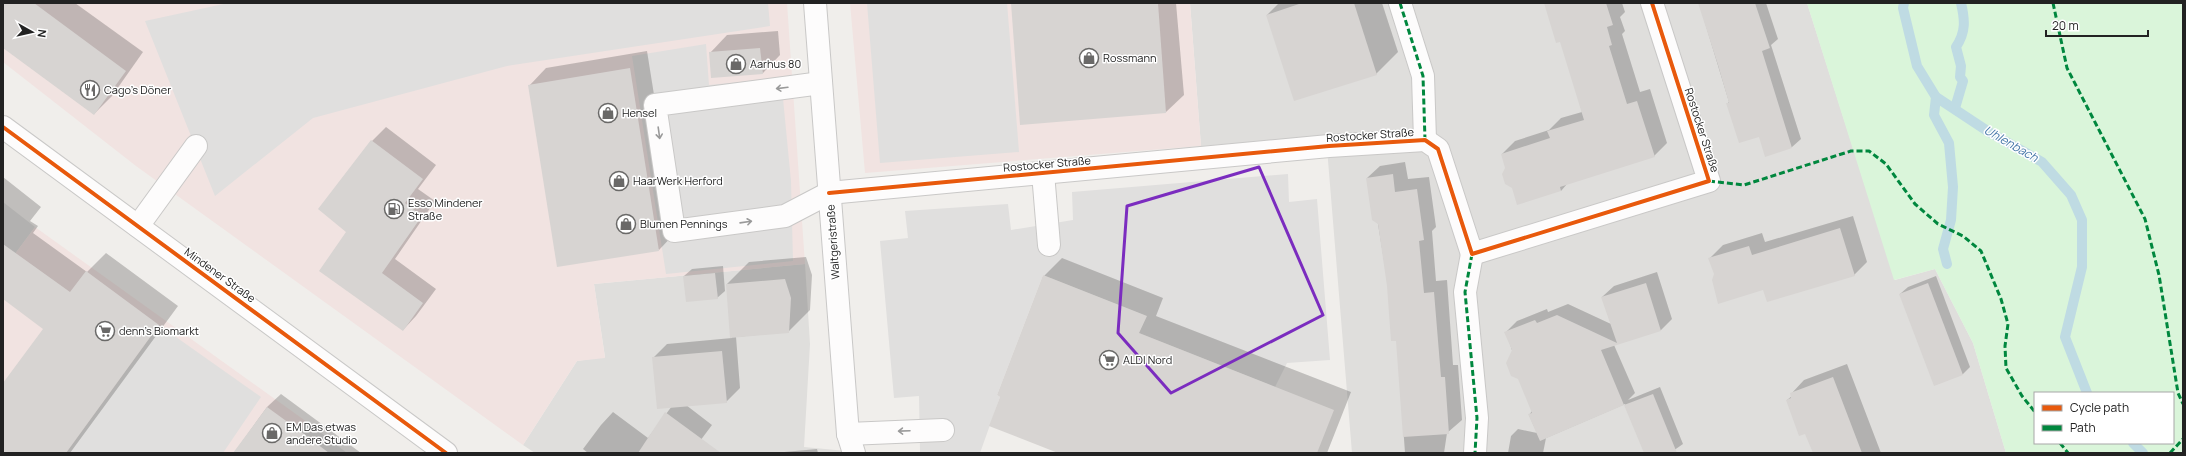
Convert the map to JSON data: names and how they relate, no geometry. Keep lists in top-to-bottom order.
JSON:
{
  "streets": {
    "street": ["Rostocker Straße", "Waltgeristraße", "Mindener Straße"]
  },
  "crossings": [
    ["Rostocker Straße", "Waltgeristraße"]
  ],
  "water": ["Uhlenbach"],
  "places": {
    "shop": [
      "Rossmann",
      "Aarhus 80",
      "Hensel",
      "HaarWerk Herford",
      "Blumen Pennings",
      "EM Das etwas andere Studio"
    ],
    "restaurant": ["Cago's Döner"],
    "fuel station": ["Esso Mindener Straße"],
    "supermarket": ["denn's Biomarkt", "ALDI Nord"]
  },
  "legend": ["Cycle path", "Path"],
  "scale_bar": "20 m",
  "north": "right"
}
